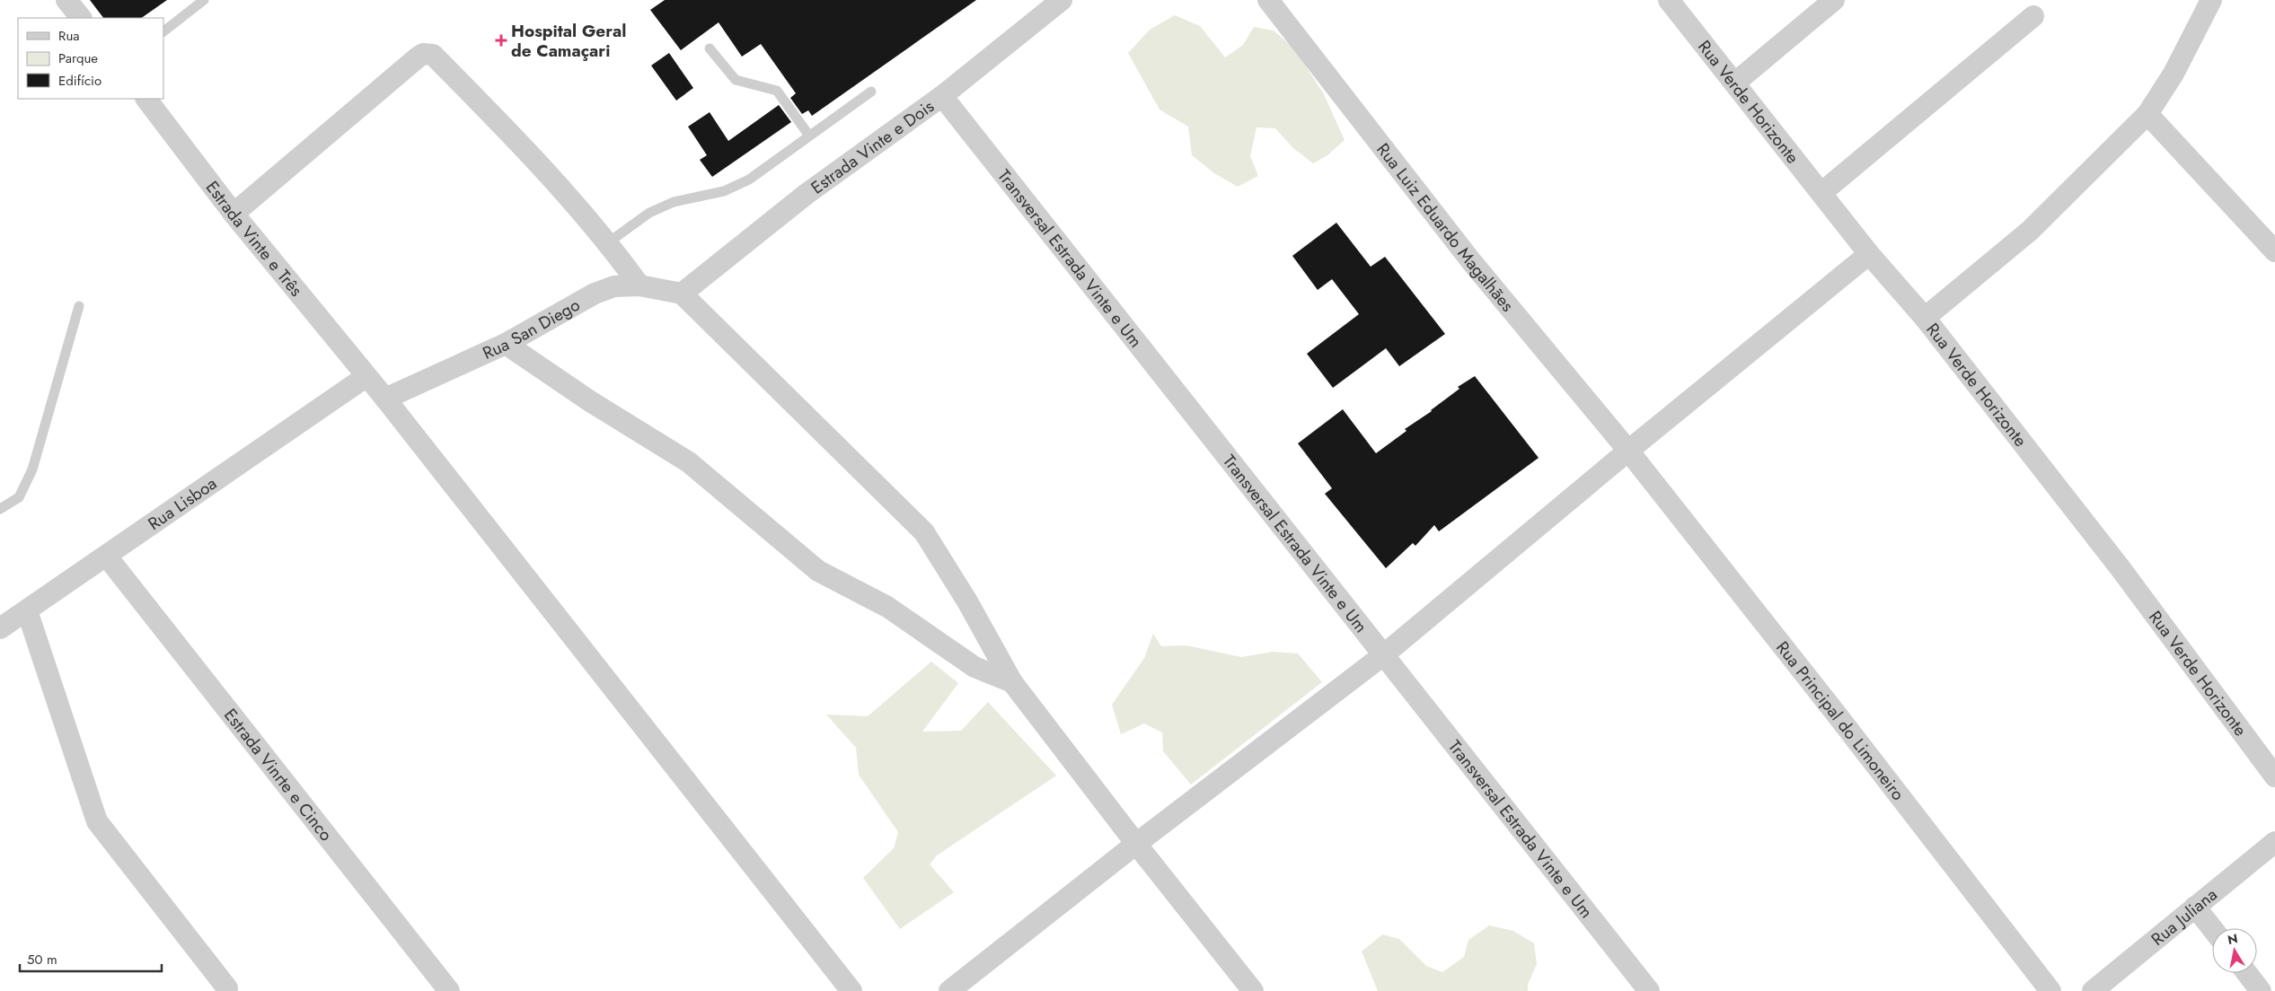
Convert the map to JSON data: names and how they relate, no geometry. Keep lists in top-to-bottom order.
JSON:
{
  "streets": {
    "street": [
      "Rua Verde Horizonte",
      "Estrada Vinte e Dois",
      "Rua Luiz Eduardo Magalhães",
      "Estrada Vinte e Três",
      "Transversal Estrada Vinte e Um",
      "Rua San Diego",
      "Rua Lisboa",
      "Rua Principal do Limoneiro",
      "Estrada Vinrte e Cinco",
      "Rua Juliana"
    ]
  },
  "crossings": [
    ["Estrada Vinte e Dois", "Transversal Estrada Vinte e Um"],
    ["Estrada Vinte e Dois", "Rua San Diego"],
    ["Rua Luiz Eduardo Magalhães", "Rua Principal do Limoneiro"],
    ["Estrada Vinte e Três", "Rua San Diego"],
    ["Estrada Vinte e Três", "Rua Lisboa"],
    ["Rua Lisboa", "Estrada Vinrte e Cinco"]
  ],
  "places": {
    "health": ["Hospital Geral de Camaçari"]
  },
  "legend": ["Rua", "Parque", "Edifício"],
  "scale_bar": "50 m",
  "north": "top"
}
